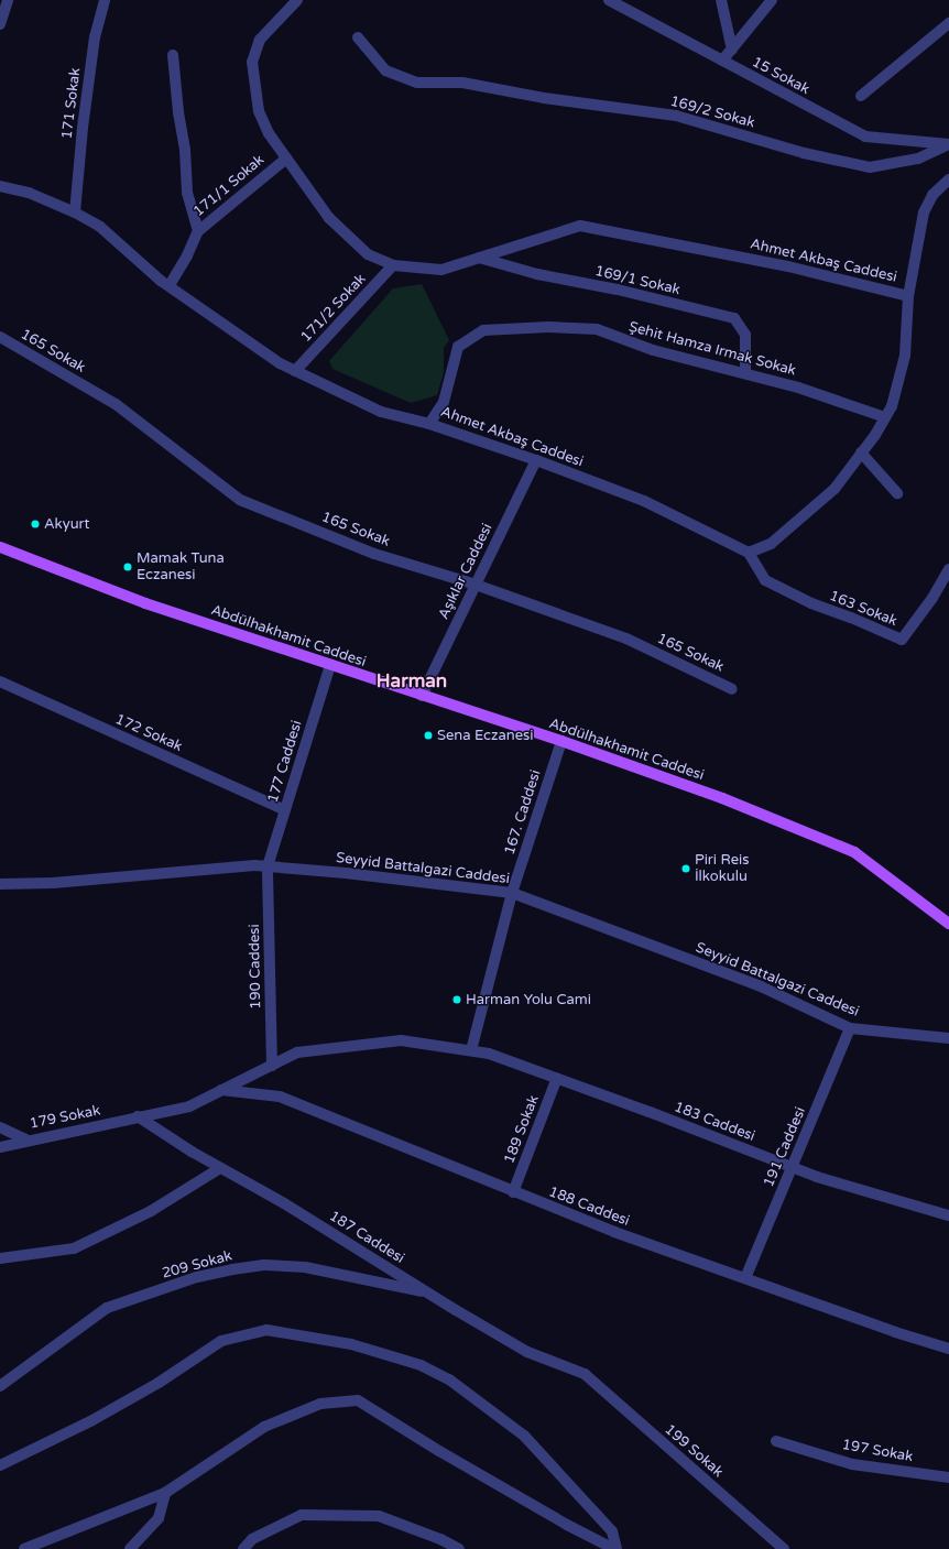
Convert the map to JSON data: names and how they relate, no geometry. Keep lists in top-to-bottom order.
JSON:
{
  "streets": {
    "main road": ["Abdülhakhamit Caddesi"],
    "street": [
      "15 Sokak",
      "171 Sokak",
      "169/2 Sokak",
      "171/1 Sokak",
      "Ahmet Akbaş Caddesi",
      "169/1 Sokak",
      "171/2 Sokak",
      "Şehit Hamza Irmak Sokak",
      "165 Sokak",
      "Aşıklar Caddesi",
      "163 Sokak",
      "172 Sokak",
      "177 Caddesi",
      "167. Caddesi",
      "Seyyid Battalgazi Caddesi",
      "190 Caddesi",
      "179 Sokak",
      "183 Caddesi",
      "189 Sokak",
      "191 Caddesi",
      "188 Caddesi",
      "187 Caddesi",
      "209 Sokak",
      "199 Sokak",
      "197 Sokak"
    ]
  },
  "crossings": [
    ["15 Sokak", "169/2 Sokak"],
    ["171 Sokak", "Ahmet Akbaş Caddesi"],
    ["171/1 Sokak", "Ahmet Akbaş Caddesi"],
    ["Ahmet Akbaş Caddesi", "169/1 Sokak"],
    ["Ahmet Akbaş Caddesi", "171/2 Sokak"],
    ["Ahmet Akbaş Caddesi", "Şehit Hamza Irmak Sokak"],
    ["Ahmet Akbaş Caddesi", "Aşıklar Caddesi"],
    ["Ahmet Akbaş Caddesi", "163 Sokak"],
    ["169/1 Sokak", "Şehit Hamza Irmak Sokak"],
    ["165 Sokak", "Aşıklar Caddesi"],
    ["Aşıklar Caddesi", "Abdülhakhamit Caddesi"],
    ["Abdülhakhamit Caddesi", "177 Caddesi"],
    ["Abdülhakhamit Caddesi", "167. Caddesi"],
    ["172 Sokak", "177 Caddesi"],
    ["177 Caddesi", "Seyyid Battalgazi Caddesi"],
    ["177 Caddesi", "190 Caddesi"],
    ["167. Caddesi", "Seyyid Battalgazi Caddesi"],
    ["167. Caddesi", "183 Caddesi"],
    ["Seyyid Battalgazi Caddesi", "190 Caddesi"],
    ["Seyyid Battalgazi Caddesi", "191 Caddesi"],
    ["190 Caddesi", "179 Sokak"],
    ["190 Caddesi", "183 Caddesi"],
    ["179 Sokak", "183 Caddesi"],
    ["179 Sokak", "188 Caddesi"],
    ["179 Sokak", "187 Caddesi"],
    ["183 Caddesi", "189 Sokak"],
    ["183 Caddesi", "191 Caddesi"],
    ["189 Sokak", "188 Caddesi"],
    ["191 Caddesi", "188 Caddesi"],
    ["187 Caddesi", "209 Sokak"],
    ["187 Caddesi", "199 Sokak"]
  ],
  "districts": ["Harman"],
  "places": [
    "Akyurt",
    "Mamak Tuna Eczanesi",
    "Sena Eczanesi",
    "Piri Reis İlkokulu",
    "Harman Yolu Cami"
  ]
}
